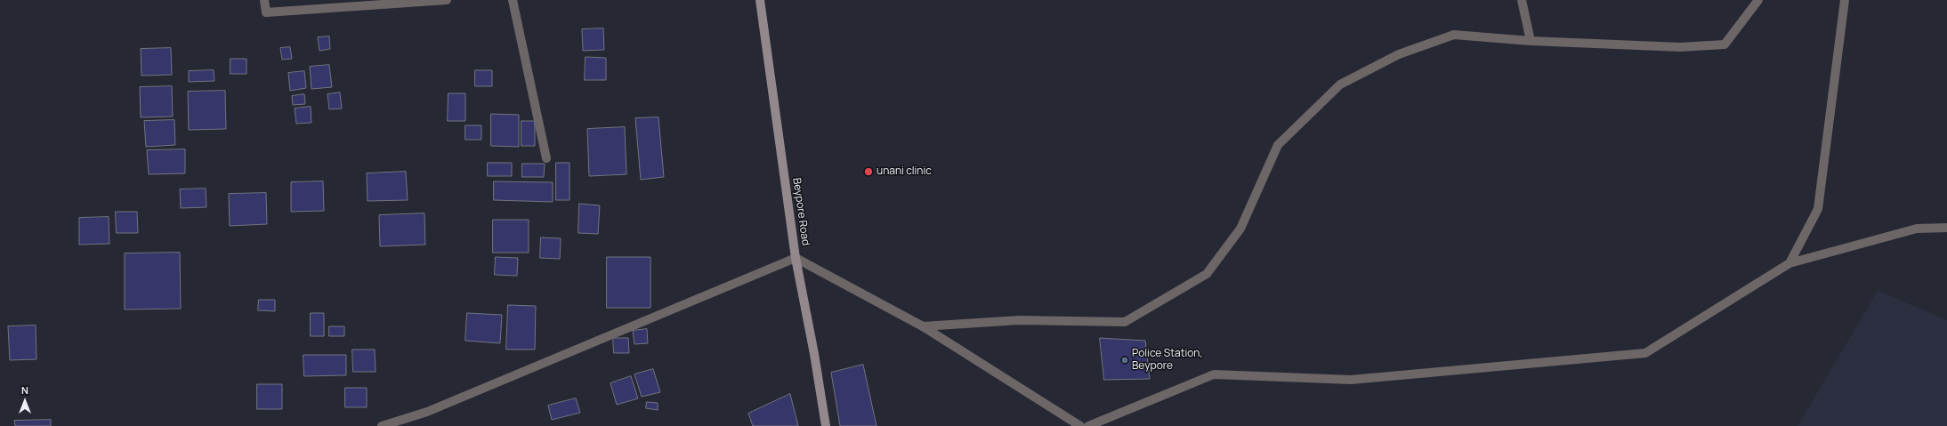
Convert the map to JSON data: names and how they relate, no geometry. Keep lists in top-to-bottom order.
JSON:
{
  "streets": {
    "main road": ["Beypore Road"]
  },
  "places": ["unani clinic", "Police Station, Beypore"],
  "north": "top"
}
